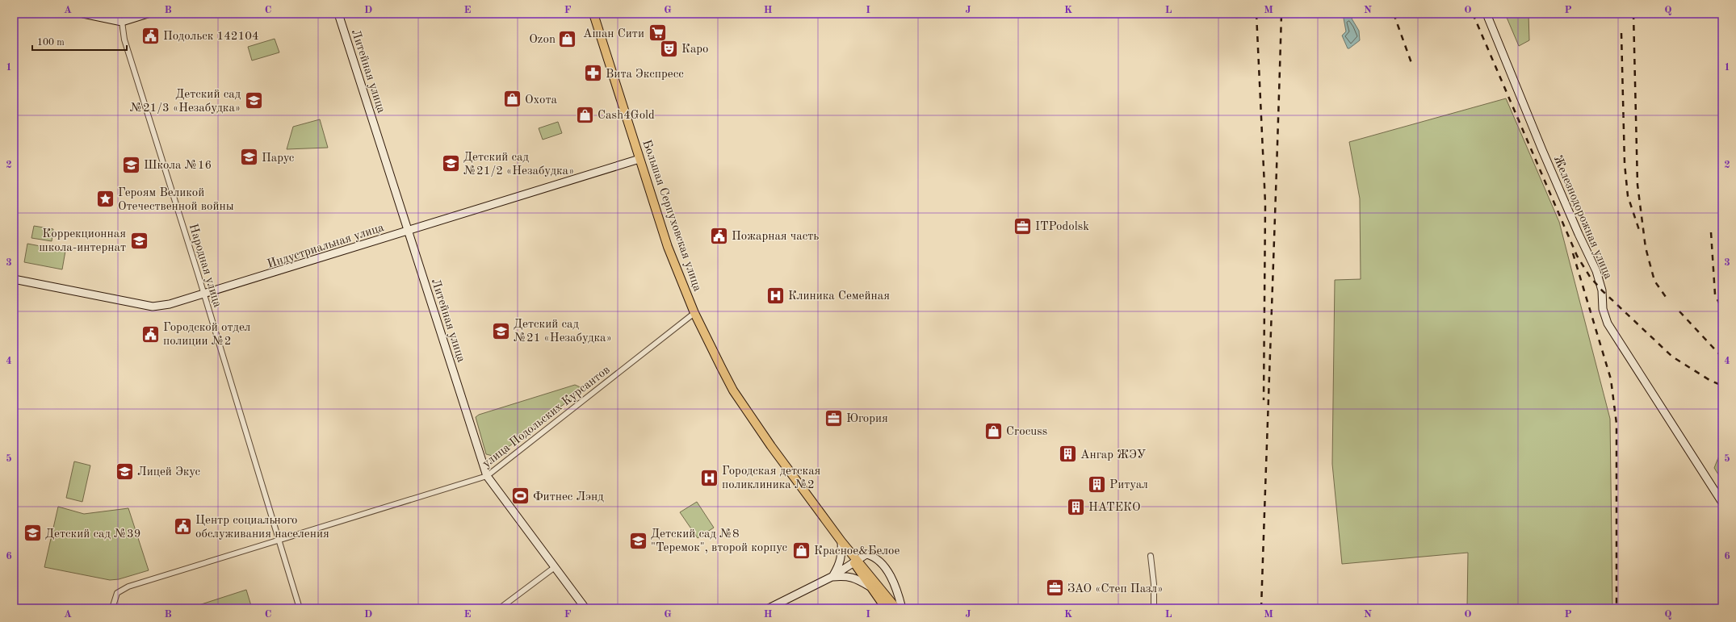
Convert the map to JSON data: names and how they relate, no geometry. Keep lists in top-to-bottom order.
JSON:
{
  "streets": {
    "main road": ["Большая Серпуховская улица"],
    "street": [
      "Литейная улица",
      "Железнодорожная улица",
      "Индустриальная улица",
      "Народная улица",
      "улица Подольских Курсантов"
    ]
  },
  "crossings": [
    ["Литейная улица", "Индустриальная улица"],
    ["Литейная улица", "улица Подольских Курсантов"],
    ["Большая Серпуховская улица", "Индустриальная улица"],
    ["Большая Серпуховская улица", "улица Подольских Курсантов"],
    ["Индустриальная улица", "Народная улица"],
    ["Народная улица", "улица Подольских Курсантов"]
  ],
  "places": {
    "supermarket": ["Ашан Сити"],
    "public building": [
      "Подольск 142104",
      "Пожарная часть",
      "Городской отдел полиции №2",
      "Центр социального обслуживания населения"
    ],
    "shop": [
      "Ozon",
      "Охота",
      "Cash4Gold",
      "Crocuss",
      "Красное&Белое"
    ],
    "theatre": ["Каро"],
    "pharmacy": ["Вита Экспресс"],
    "school or university": [
      "Детский сад №21/3 «Незабудка»",
      "Парус",
      "Детский сад №21/2 «Незабудка»",
      "Школа №16",
      "Коррекционная школа-интернат",
      "Детский сад №21 «Незабудка»",
      "Лицей Экус",
      "Детский сад №39",
      "Детский сад №8 \"Теремок\", второй корпус"
    ],
    "place": ["Героям Великой Отечественной войны"],
    "office": ["ITPodolsk", "Югория", "ЗАО «Степ Пазл»"],
    "hospital": ["Клиника Семейная", "Городская детская поликлиника №2"],
    "building": ["Ангар ЖЭУ", "Ритуал", "НАТЕКО"],
    "sports": ["Фитнес Лэнд"]
  },
  "scale_bar": "100 m",
  "grid": {
    "columns": [
      "A",
      "B",
      "C",
      "D",
      "E",
      "F",
      "G",
      "H",
      "I",
      "J",
      "K",
      "L",
      "M",
      "N",
      "O",
      "P",
      "Q"
    ],
    "rows": [
      "1",
      "2",
      "3",
      "4",
      "5",
      "6"
    ]
  }
}
